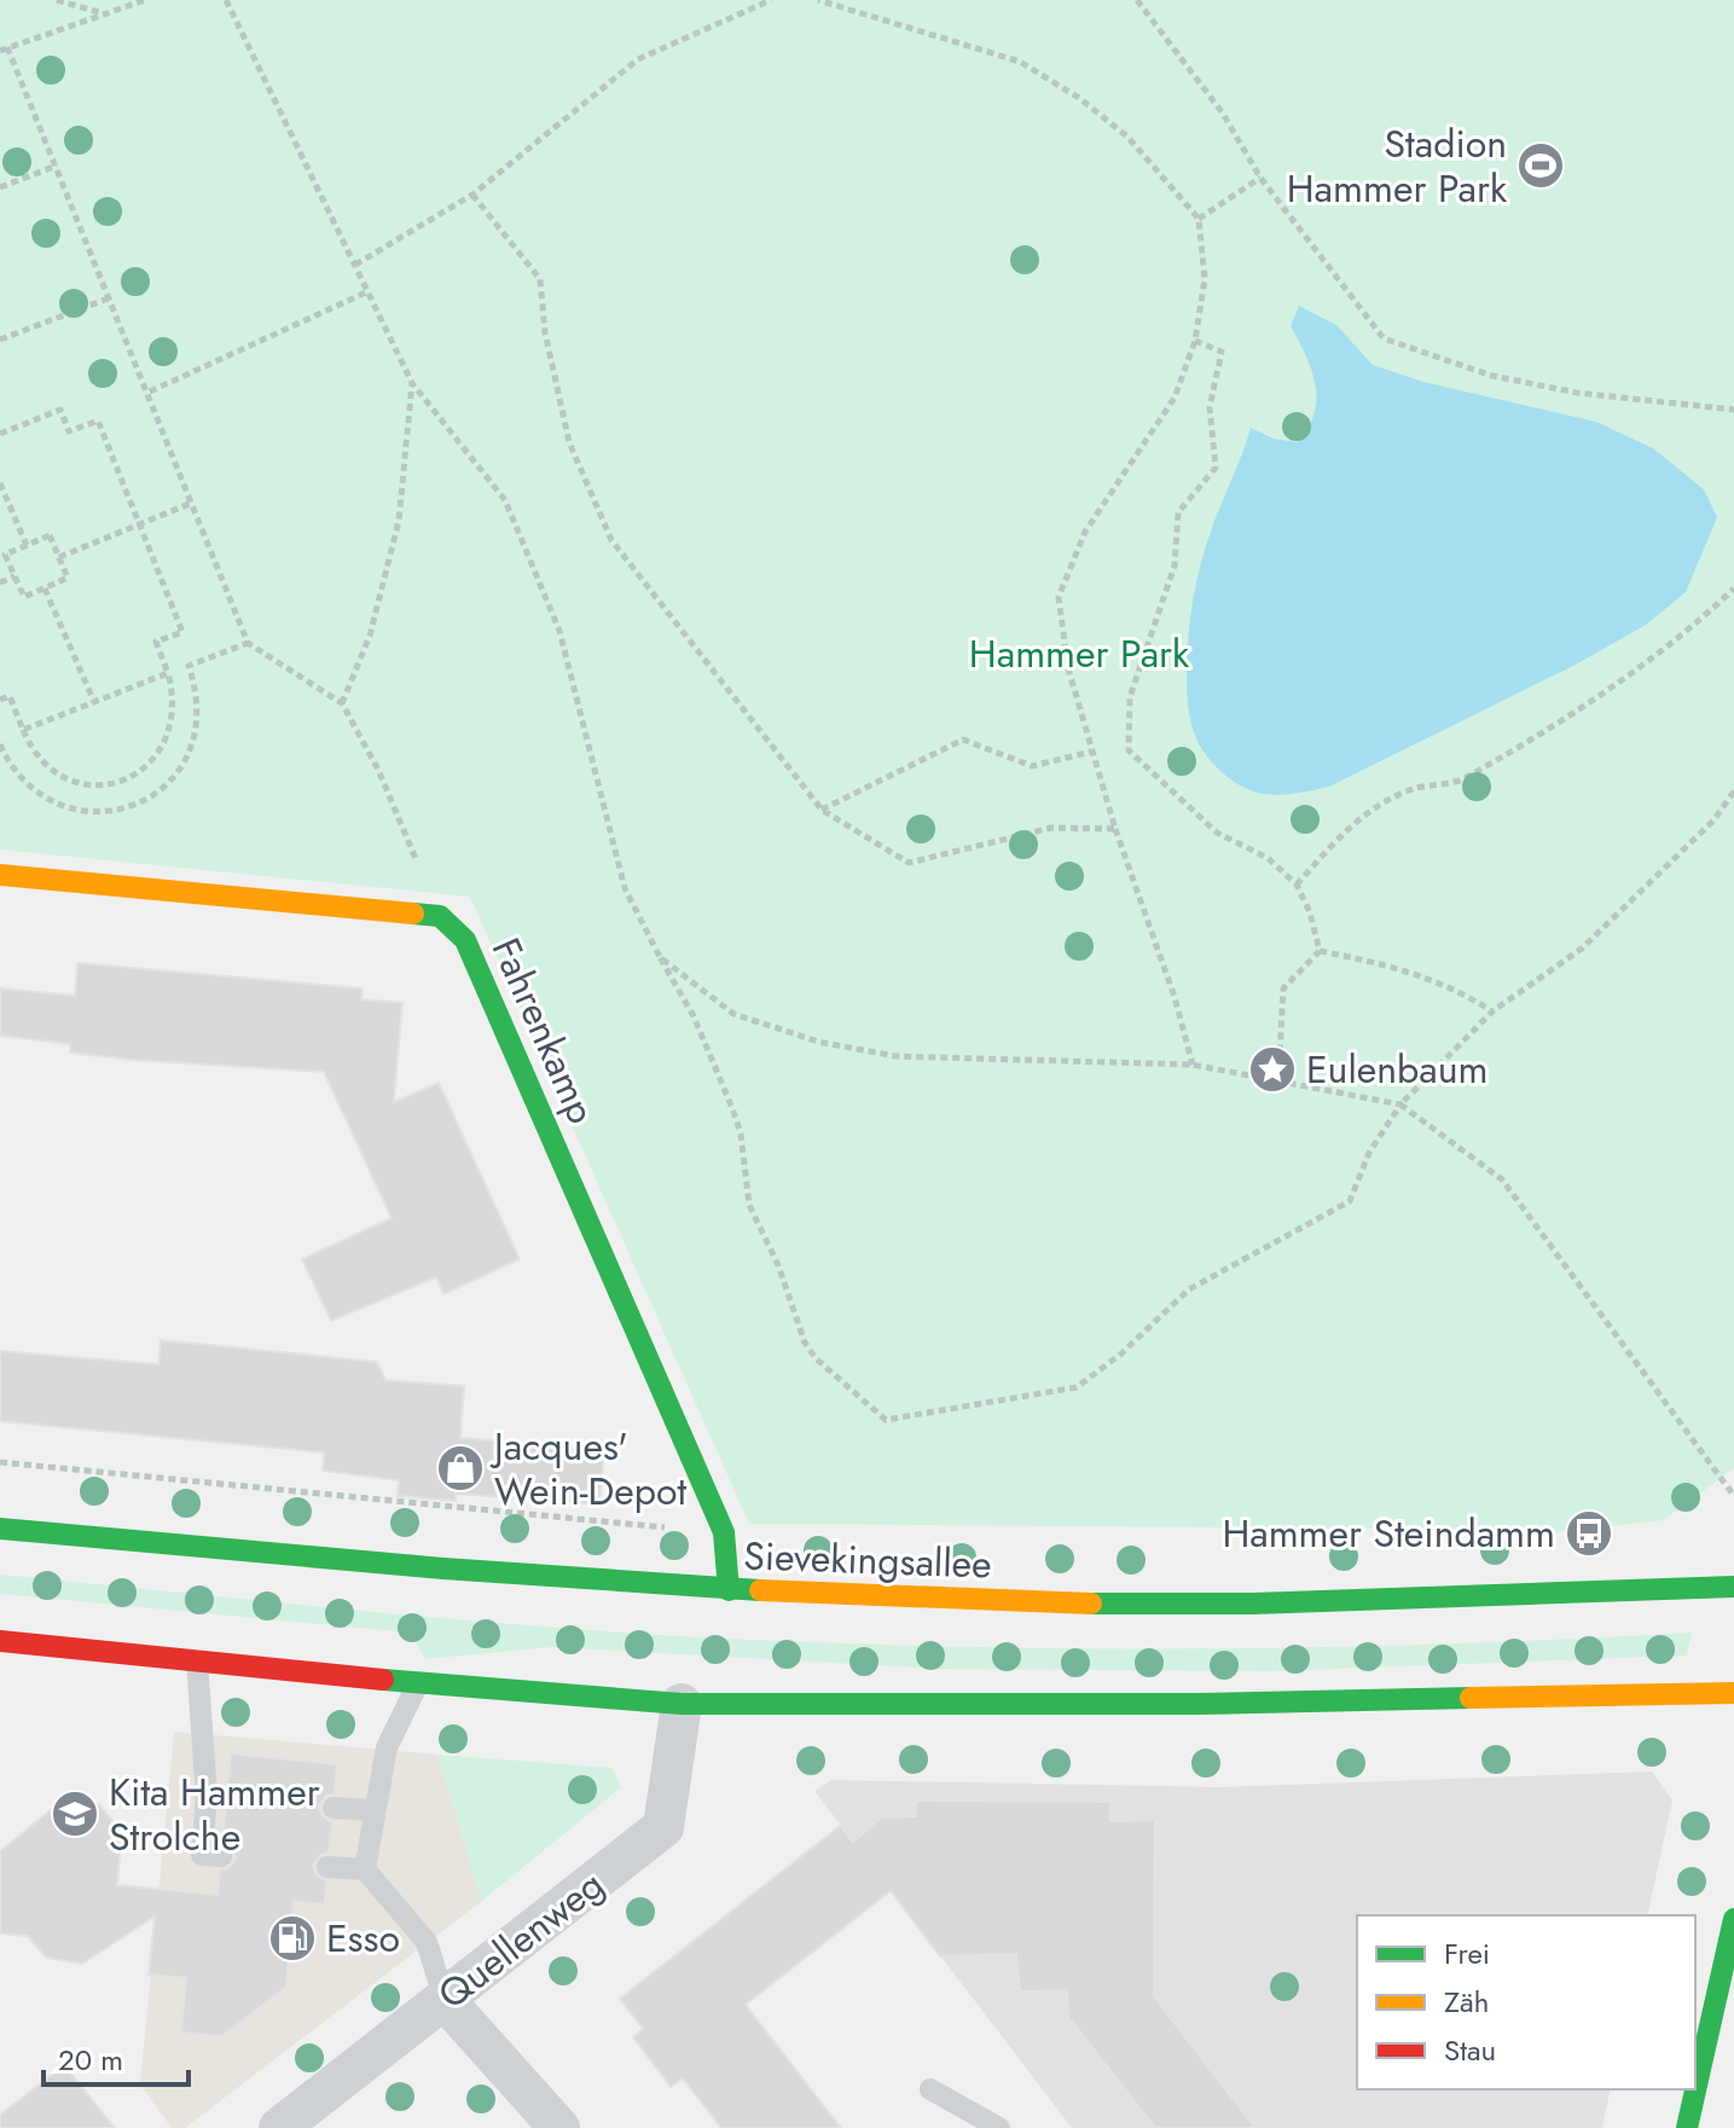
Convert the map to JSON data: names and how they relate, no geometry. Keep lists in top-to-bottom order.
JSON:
{
  "streets": {
    "main road": ["Fahrenkamp", "Sievekingsallee"],
    "street": ["Quellenweg"]
  },
  "crossings": [
    ["Fahrenkamp", "Sievekingsallee"]
  ],
  "parks": ["Hammer Park"],
  "places": {
    "sports": ["Stadion Hammer Park"],
    "place": ["Eulenbaum"],
    "shop": ["Jacques' Wein-Depot"],
    "bus stop": ["Hammer Steindamm"],
    "school or university": ["Kita Hammer Strolche"],
    "fuel station": ["Esso"]
  },
  "legend": ["Frei", "Zäh", "Stau"],
  "scale_bar": "20 m"
}
